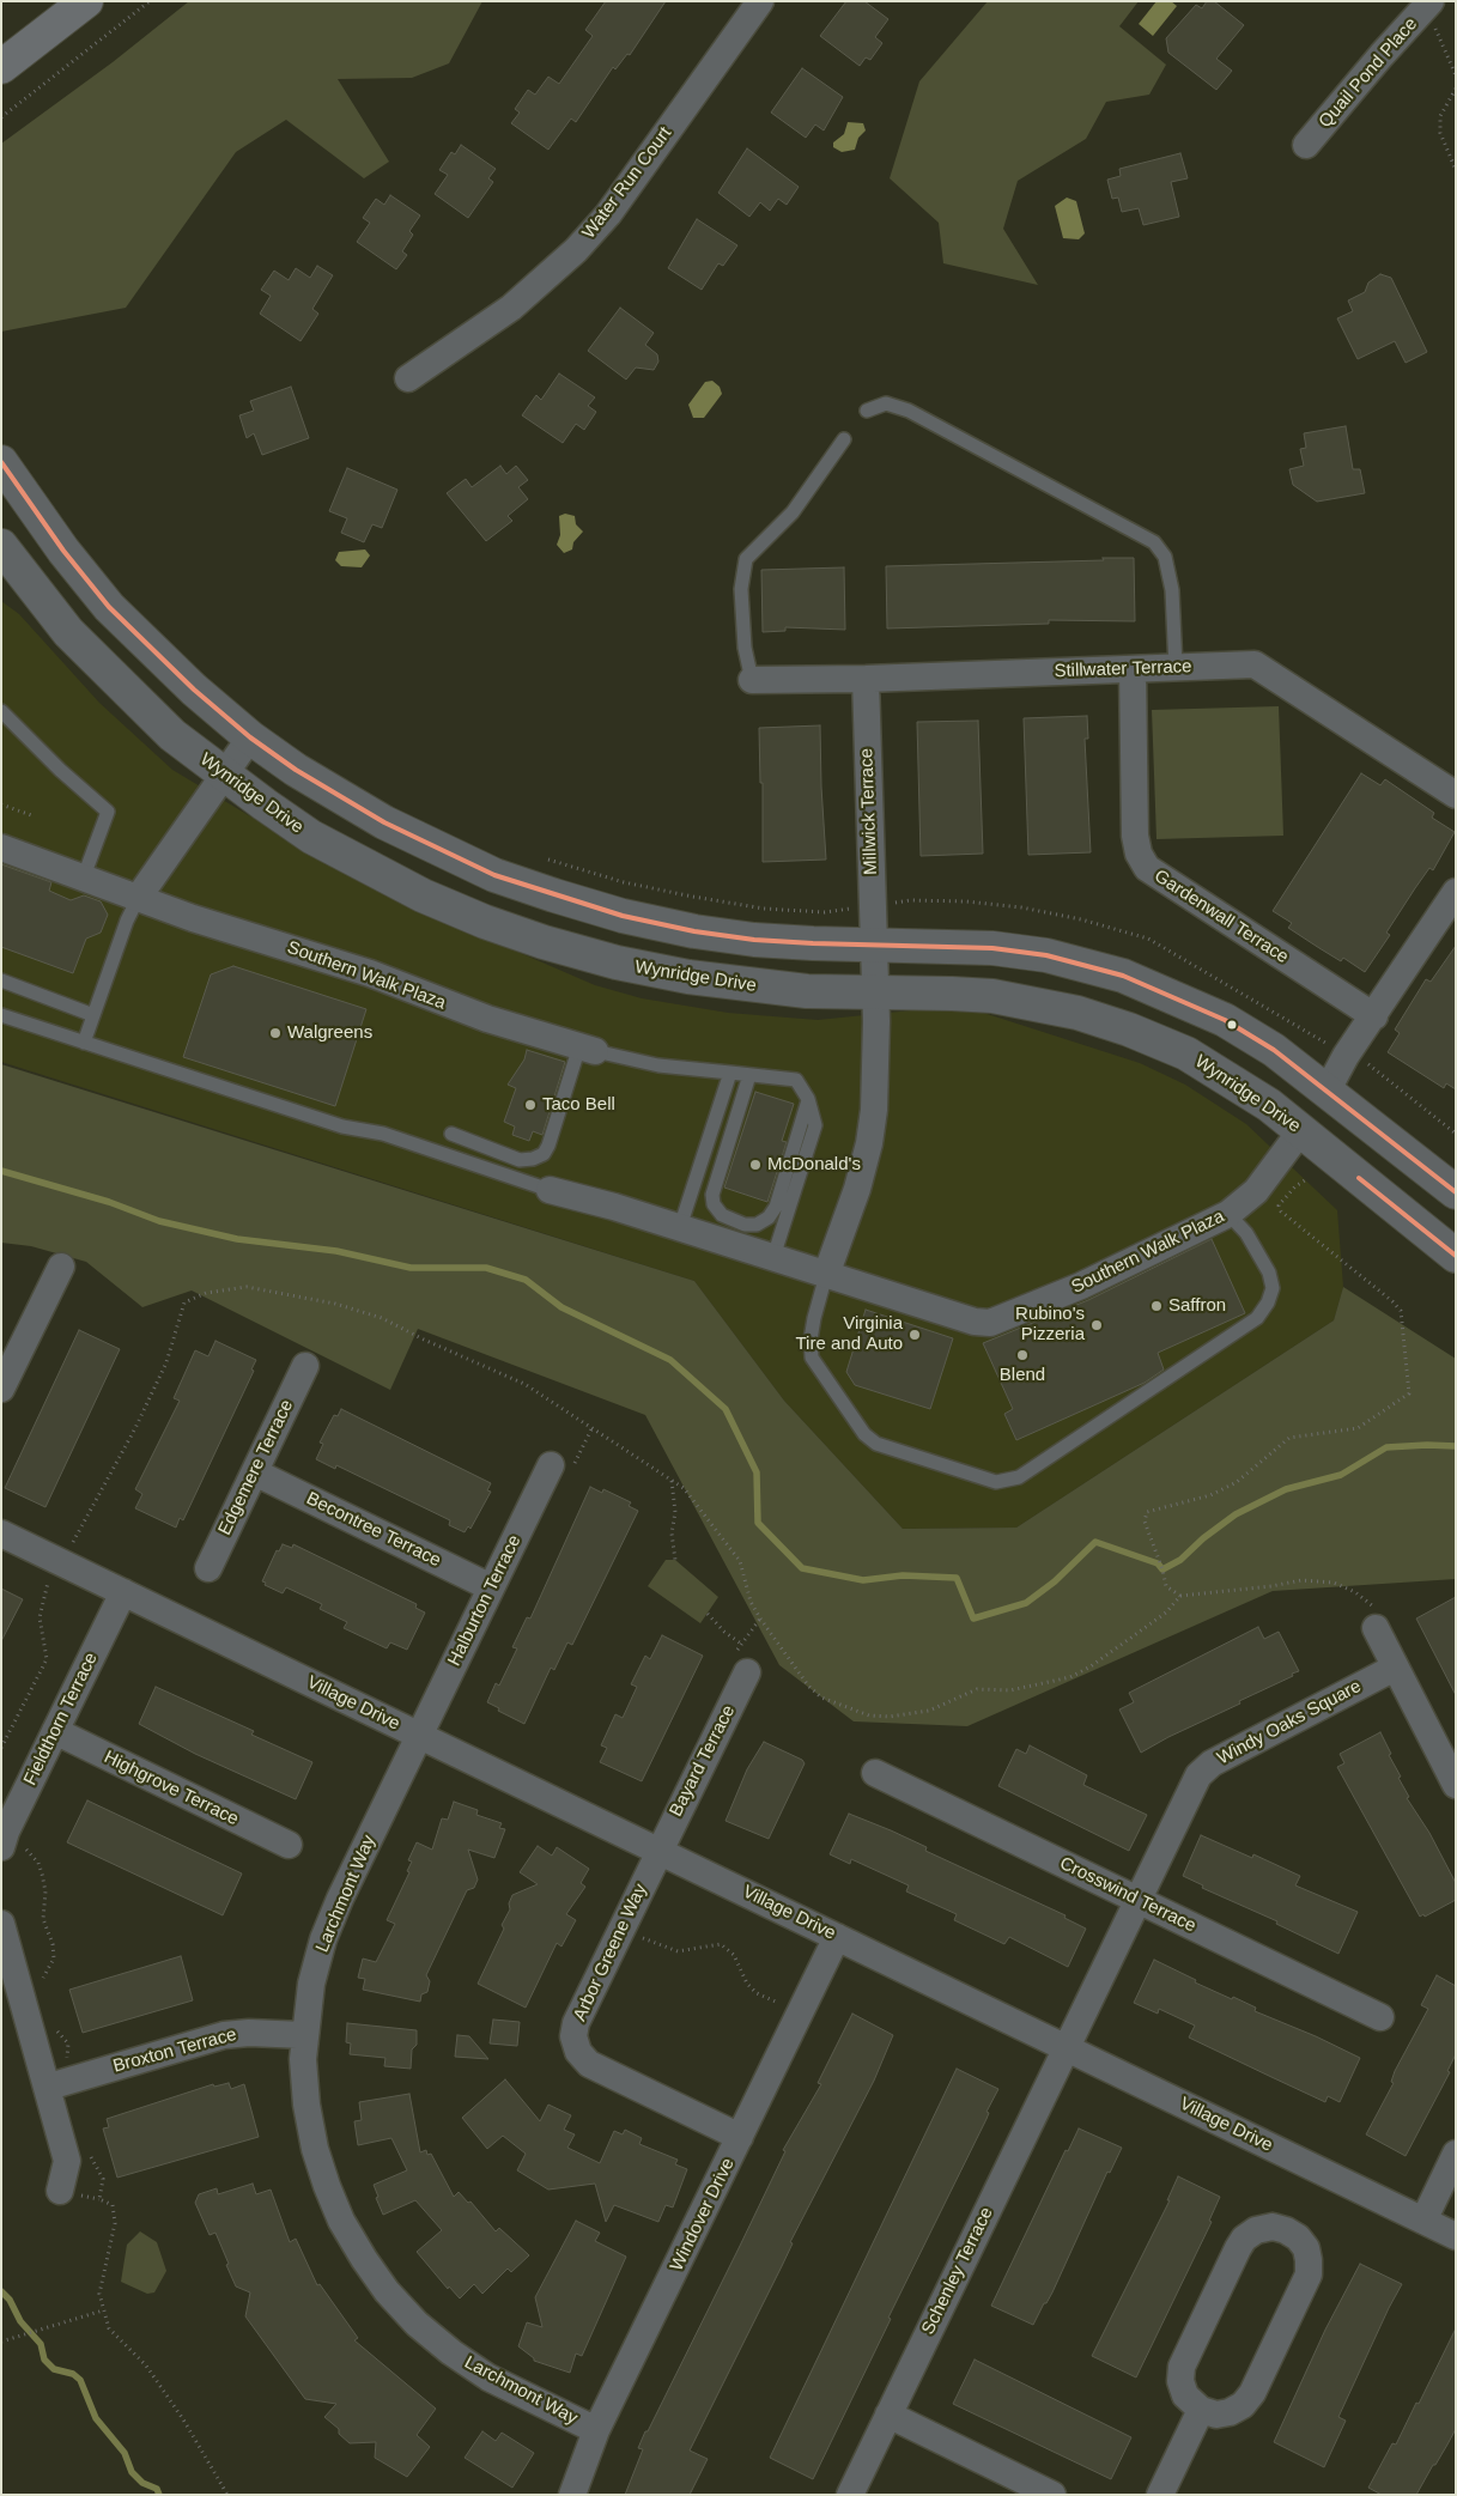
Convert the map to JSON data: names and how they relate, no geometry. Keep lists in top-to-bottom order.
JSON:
{
  "streets": {
    "street": [
      "Quail Pond Place",
      "Water Run Court",
      "Stillwater Terrace",
      "Wynridge Drive",
      "Millwick Terrace",
      "Gardenwall Terrace",
      "Southern Walk Plaza",
      "Edgemere Terrace",
      "Becontree Terrace",
      "Halburton Terrace",
      "Village Drive",
      "Fieldthorn Terrace",
      "Windy Oaks Square",
      "Bayard Terrace",
      "Highgrove Terrace",
      "Larchmont Way",
      "Crosswind Terrace",
      "Arbor Greene Way",
      "Broxton Terrace",
      "Windover Drive",
      "Schenley Terrace"
    ]
  },
  "crossings": [
    ["Stillwater Terrace", "Millwick Terrace"],
    ["Stillwater Terrace", "Gardenwall Terrace"],
    ["Wynridge Drive", "Southern Walk Plaza"],
    ["Edgemere Terrace", "Becontree Terrace"],
    ["Becontree Terrace", "Halburton Terrace"],
    ["Halburton Terrace", "Village Drive"],
    ["Halburton Terrace", "Larchmont Way"],
    ["Village Drive", "Fieldthorn Terrace"],
    ["Village Drive", "Windy Oaks Square"],
    ["Village Drive", "Bayard Terrace"],
    ["Village Drive", "Larchmont Way"],
    ["Village Drive", "Arbor Greene Way"],
    ["Village Drive", "Windover Drive"],
    ["Village Drive", "Schenley Terrace"],
    ["Fieldthorn Terrace", "Highgrove Terrace"],
    ["Windy Oaks Square", "Crosswind Terrace"],
    ["Windy Oaks Square", "Schenley Terrace"],
    ["Bayard Terrace", "Arbor Greene Way"],
    ["Larchmont Way", "Broxton Terrace"],
    ["Larchmont Way", "Windover Drive"],
    ["Arbor Greene Way", "Windover Drive"]
  ],
  "places": [
    "Walgreens",
    "Taco Bell",
    "McDonald's",
    "Saffron",
    "Rubino's Pizzeria",
    "Virginia Tire and Auto",
    "Blend"
  ]
}
